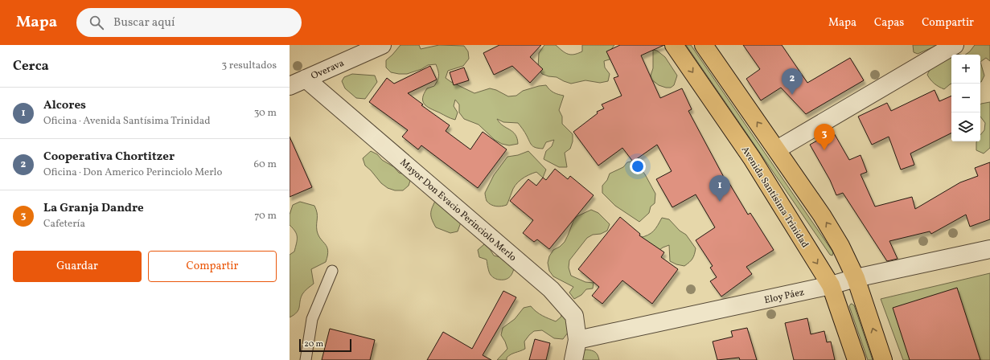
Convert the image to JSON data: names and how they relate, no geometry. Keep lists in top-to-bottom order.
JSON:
{
  "streets": {
    "main road": ["Avenida Santísima Trinidad"],
    "street": ["Overava", "Mayor Don Evacio Perinciolo Merlo", "Eloy Páez"]
  },
  "crossings": [
    ["Overava", "Mayor Don Evacio Perinciolo Merlo"],
    ["Avenida Santísima Trinidad", "Eloy Páez"],
    ["Mayor Don Evacio Perinciolo Merlo", "Eloy Páez"]
  ],
  "scale_bar": "20 m",
  "page": {
    "header": "Mapa",
    "search": "Buscar aquí",
    "nav": ["Mapa", "Capas", "Compartir"],
    "heading": ["Cerca", "3 resultados"],
    "map_buttons": ["+", "−"],
    "pins": ["2", "3", "1"],
    "list": [
      {
        "mark": "1",
        "name": "Alcores",
        "note": "Oficina · Avenida Santísima Trinidad",
        "value": "30 m"
      },
      {
        "mark": "2",
        "name": "Cooperativa Chortitzer",
        "note": "Oficina · Don Americo Perinciolo Merlo",
        "value": "60 m"
      },
      {
        "mark": "3",
        "name": "La Granja Dandre",
        "note": "Cafetería",
        "value": "70 m"
      }
    ],
    "buttons": ["Guardar", "Compartir"],
    "scale": "20 m"
  }
}
